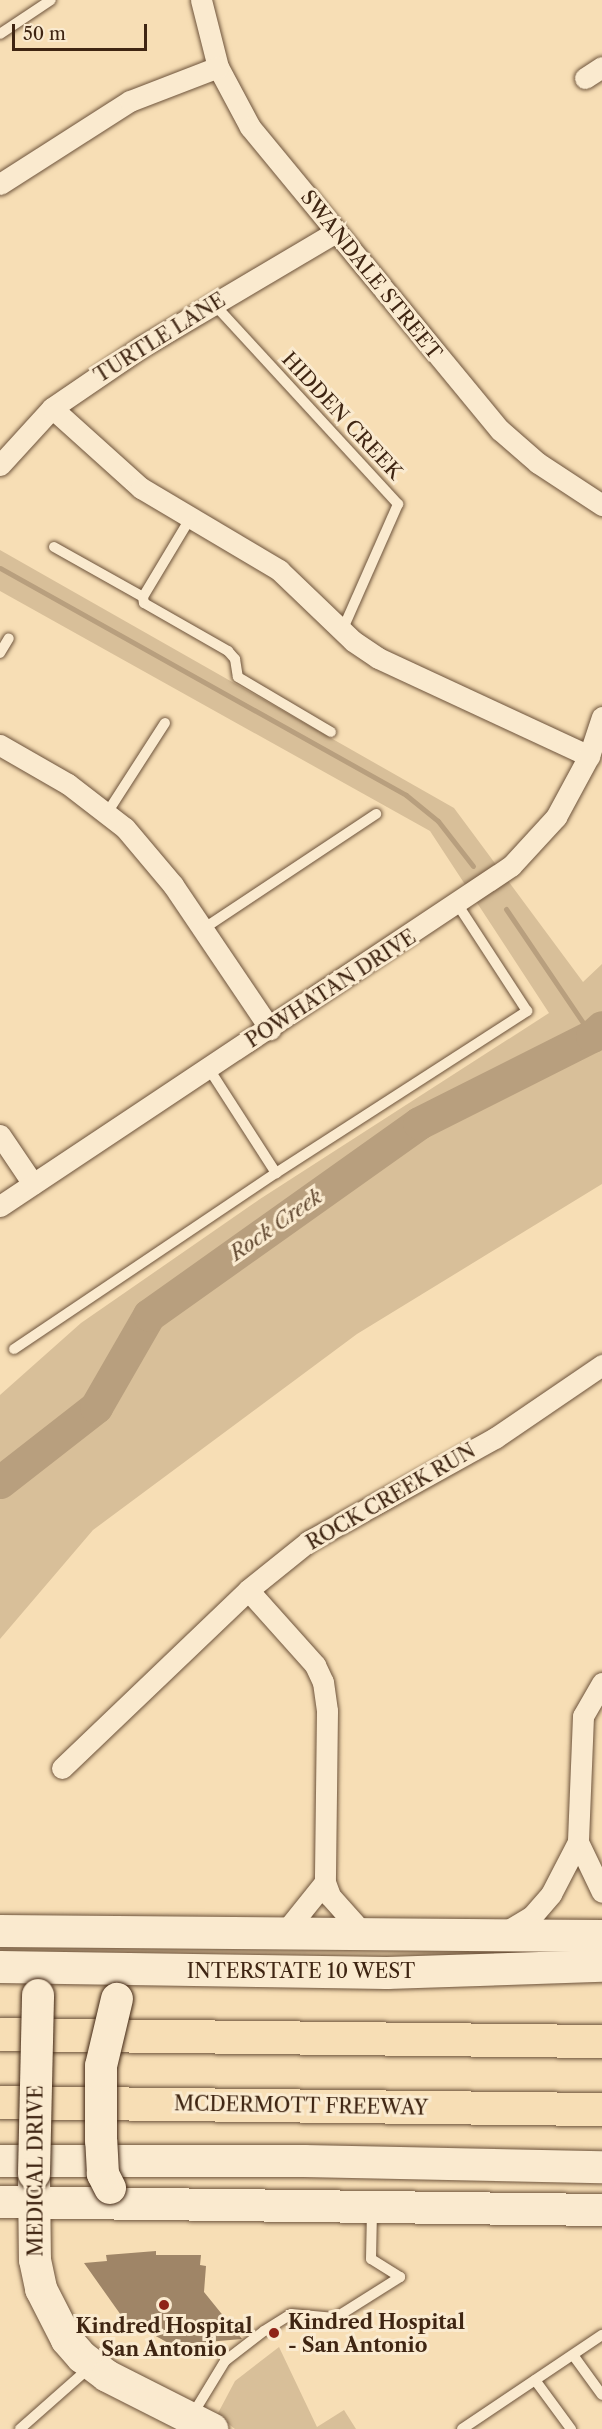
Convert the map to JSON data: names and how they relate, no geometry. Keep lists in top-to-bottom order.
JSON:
{
  "streets": {
    "highway": ["MCDERMOTT FREEWAY"],
    "main road": ["INTERSTATE 10 WEST", "MEDICAL DRIVE"],
    "street": [
      "SWANDALE STREET",
      "TURTLE LANE",
      "POWHATAN DRIVE",
      "ROCK CREEK RUN"
    ],
    "lane": ["HIDDEN CREEK"]
  },
  "crossings": [
    ["SWANDALE STREET", "TURTLE LANE"],
    ["TURTLE LANE", "HIDDEN CREEK"],
    ["INTERSTATE 10 WEST", "MEDICAL DRIVE"]
  ],
  "water": ["Rock Creek"],
  "places": ["Kindred Hospital San Antonio", "Kindred Hospital - San Antonio"],
  "scale_bar": "50 m"
}
